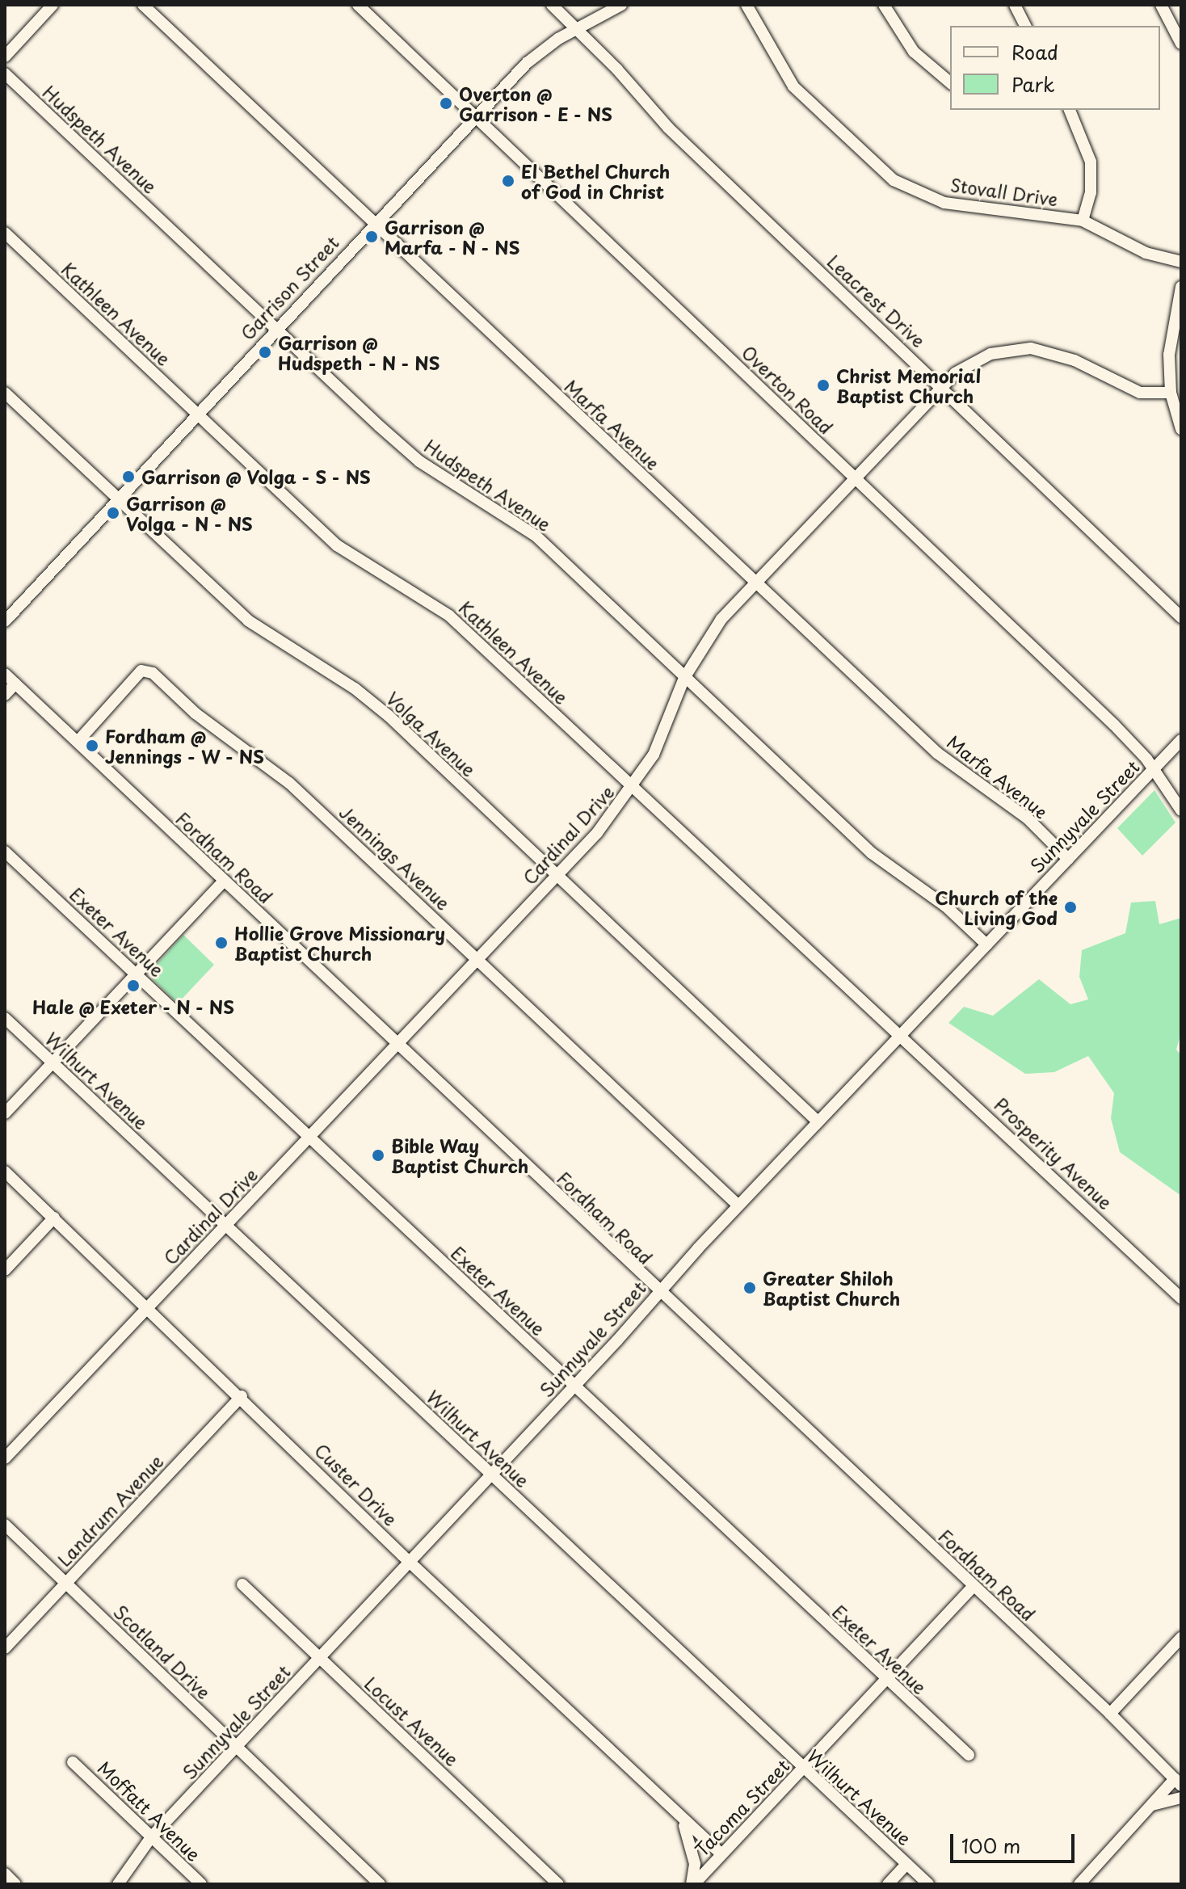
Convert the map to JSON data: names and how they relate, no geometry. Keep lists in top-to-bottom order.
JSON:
{
  "streets": {
    "street": [
      "Hudspeth Avenue",
      "Stovall Drive",
      "Garrison Street",
      "Leacrest Drive",
      "Kathleen Avenue",
      "Overton Road",
      "Marfa Avenue",
      "Volga Avenue",
      "Sunnyvale Street",
      "Cardinal Drive",
      "Fordham Road",
      "Jennings Avenue",
      "Exeter Avenue",
      "Wilhurt Avenue",
      "Prosperity Avenue",
      "Custer Drive",
      "Landrum Avenue",
      "Scotland Drive",
      "Locust Avenue",
      "Tacoma Street",
      "Moffatt Avenue"
    ]
  },
  "crossings": [
    ["Hudspeth Avenue", "Garrison Street"],
    ["Hudspeth Avenue", "Sunnyvale Street"],
    ["Hudspeth Avenue", "Cardinal Drive"],
    ["Garrison Street", "Leacrest Drive"],
    ["Garrison Street", "Kathleen Avenue"],
    ["Garrison Street", "Overton Road"],
    ["Garrison Street", "Marfa Avenue"],
    ["Garrison Street", "Volga Avenue"],
    ["Leacrest Drive", "Cardinal Drive"],
    ["Kathleen Avenue", "Sunnyvale Street"],
    ["Kathleen Avenue", "Cardinal Drive"],
    ["Kathleen Avenue", "Prosperity Avenue"],
    ["Overton Road", "Sunnyvale Street"],
    ["Overton Road", "Cardinal Drive"],
    ["Marfa Avenue", "Sunnyvale Street"],
    ["Marfa Avenue", "Cardinal Drive"],
    ["Volga Avenue", "Sunnyvale Street"],
    ["Volga Avenue", "Cardinal Drive"],
    ["Sunnyvale Street", "Fordham Road"],
    ["Sunnyvale Street", "Jennings Avenue"],
    ["Sunnyvale Street", "Exeter Avenue"],
    ["Sunnyvale Street", "Wilhurt Avenue"],
    ["Sunnyvale Street", "Prosperity Avenue"],
    ["Sunnyvale Street", "Custer Drive"],
    ["Sunnyvale Street", "Scotland Drive"],
    ["Sunnyvale Street", "Locust Avenue"],
    ["Sunnyvale Street", "Moffatt Avenue"],
    ["Cardinal Drive", "Fordham Road"],
    ["Cardinal Drive", "Jennings Avenue"],
    ["Cardinal Drive", "Exeter Avenue"],
    ["Cardinal Drive", "Wilhurt Avenue"],
    ["Cardinal Drive", "Custer Drive"],
    ["Fordham Road", "Jennings Avenue"],
    ["Fordham Road", "Tacoma Street"],
    ["Exeter Avenue", "Tacoma Street"],
    ["Wilhurt Avenue", "Tacoma Street"],
    ["Custer Drive", "Landrum Avenue"],
    ["Custer Drive", "Tacoma Street"],
    ["Landrum Avenue", "Scotland Drive"]
  ],
  "places": [
    "Overton @ Garrison - E - NS",
    "El Bethel Church of God in Christ",
    "Garrison @ Marfa - N - NS",
    "Garrison @ Hudspeth - N - NS",
    "Christ Memorial Baptist Church",
    "Garrison @ Volga - S - NS",
    "Garrison @ Volga - N - NS",
    "Fordham @ Jennings - W - NS",
    "Church of the Living God",
    "Hollie Grove Missionary Baptist Church",
    "Hale @ Exeter - N - NS",
    "Bible Way Baptist Church",
    "Greater Shiloh Baptist Church"
  ],
  "legend": ["Road", "Park"],
  "scale_bar": "100 m"
}
